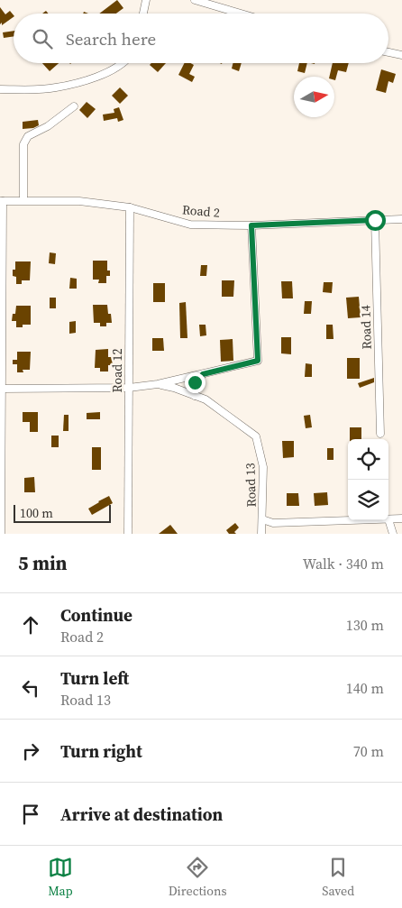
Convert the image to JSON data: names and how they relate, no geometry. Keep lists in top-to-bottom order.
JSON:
{
  "streets": {
    "street": [
      "Road 2",
      "Road 14",
      "Road 12",
      "Road 13"
    ]
  },
  "crossings": [
    ["Road 2", "Road 14"],
    ["Road 2", "Road 12"]
  ],
  "scale_bar": "100 m",
  "north": "right",
  "page": {
    "search": "Search here",
    "scale": "100 m",
    "heading": ["5 min", "Walk · 340 m"],
    "list": [
      ["Continue", "Road 2", "130 m"],
      ["Turn left", "Road 13", "140 m"],
      ["Turn right", "70 m"],
      "Arrive at destination"
    ],
    "nav": ["Map", "Directions", "Saved"]
  }
}
